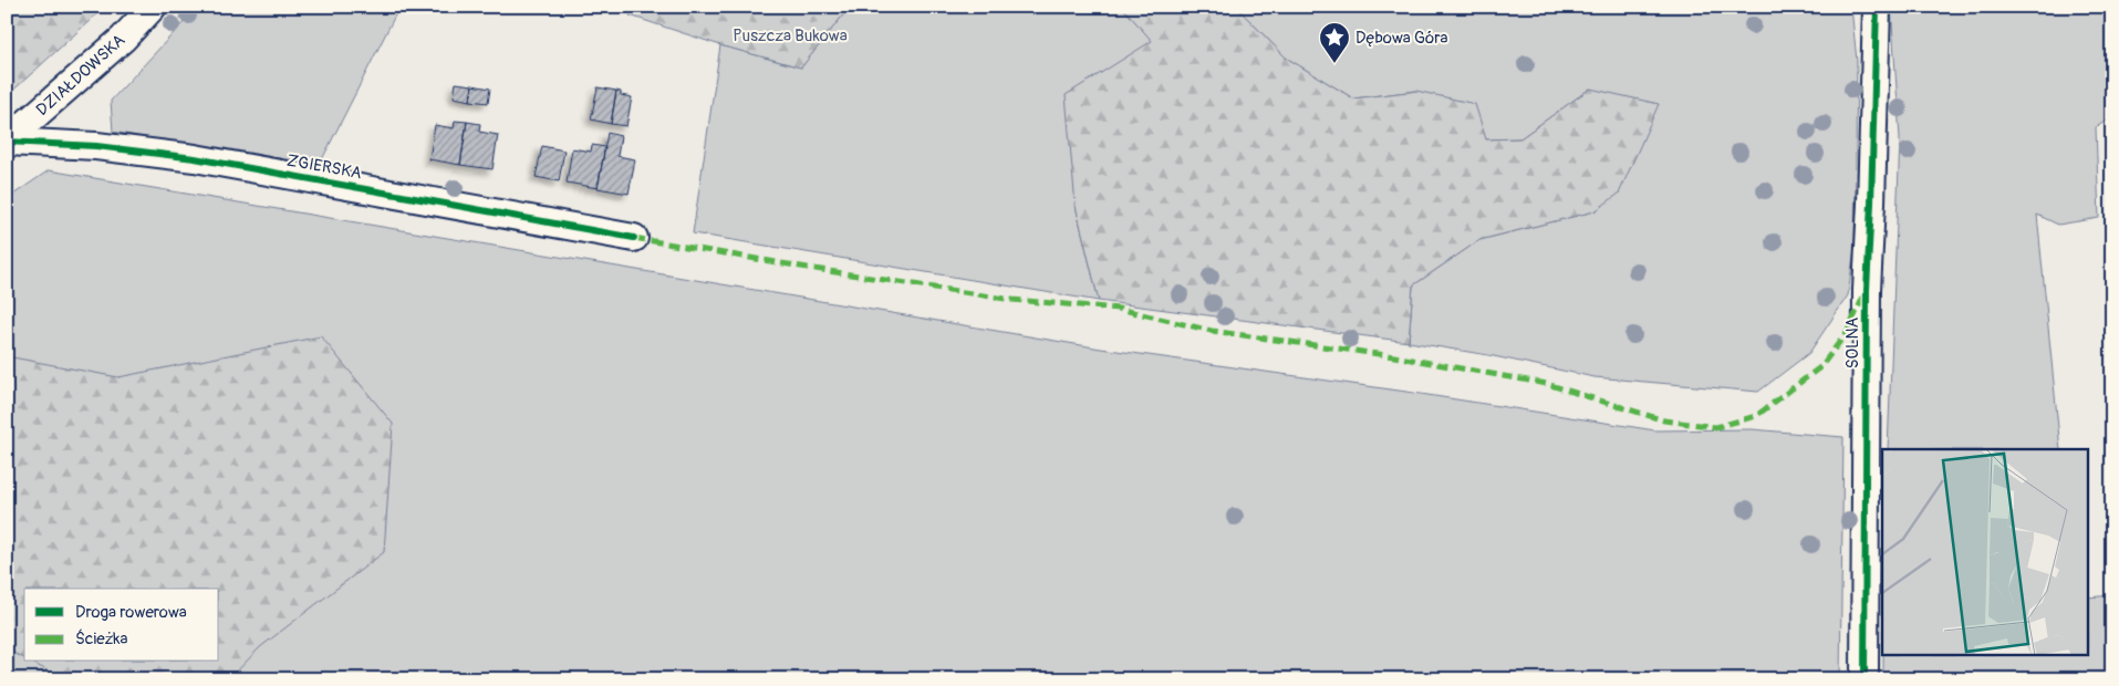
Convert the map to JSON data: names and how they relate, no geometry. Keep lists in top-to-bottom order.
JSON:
{
  "streets": {
    "street": ["DZIAŁDOWSKA", "ZGIERSKA", "SOLNA"]
  },
  "crossings": [
    ["DZIAŁDOWSKA", "ZGIERSKA"]
  ],
  "parks": ["Puszcza Bukowa"],
  "places": {
    "place": ["Dębowa Góra"]
  },
  "legend": ["Droga rowerowa", "Ścieżka"]
}
